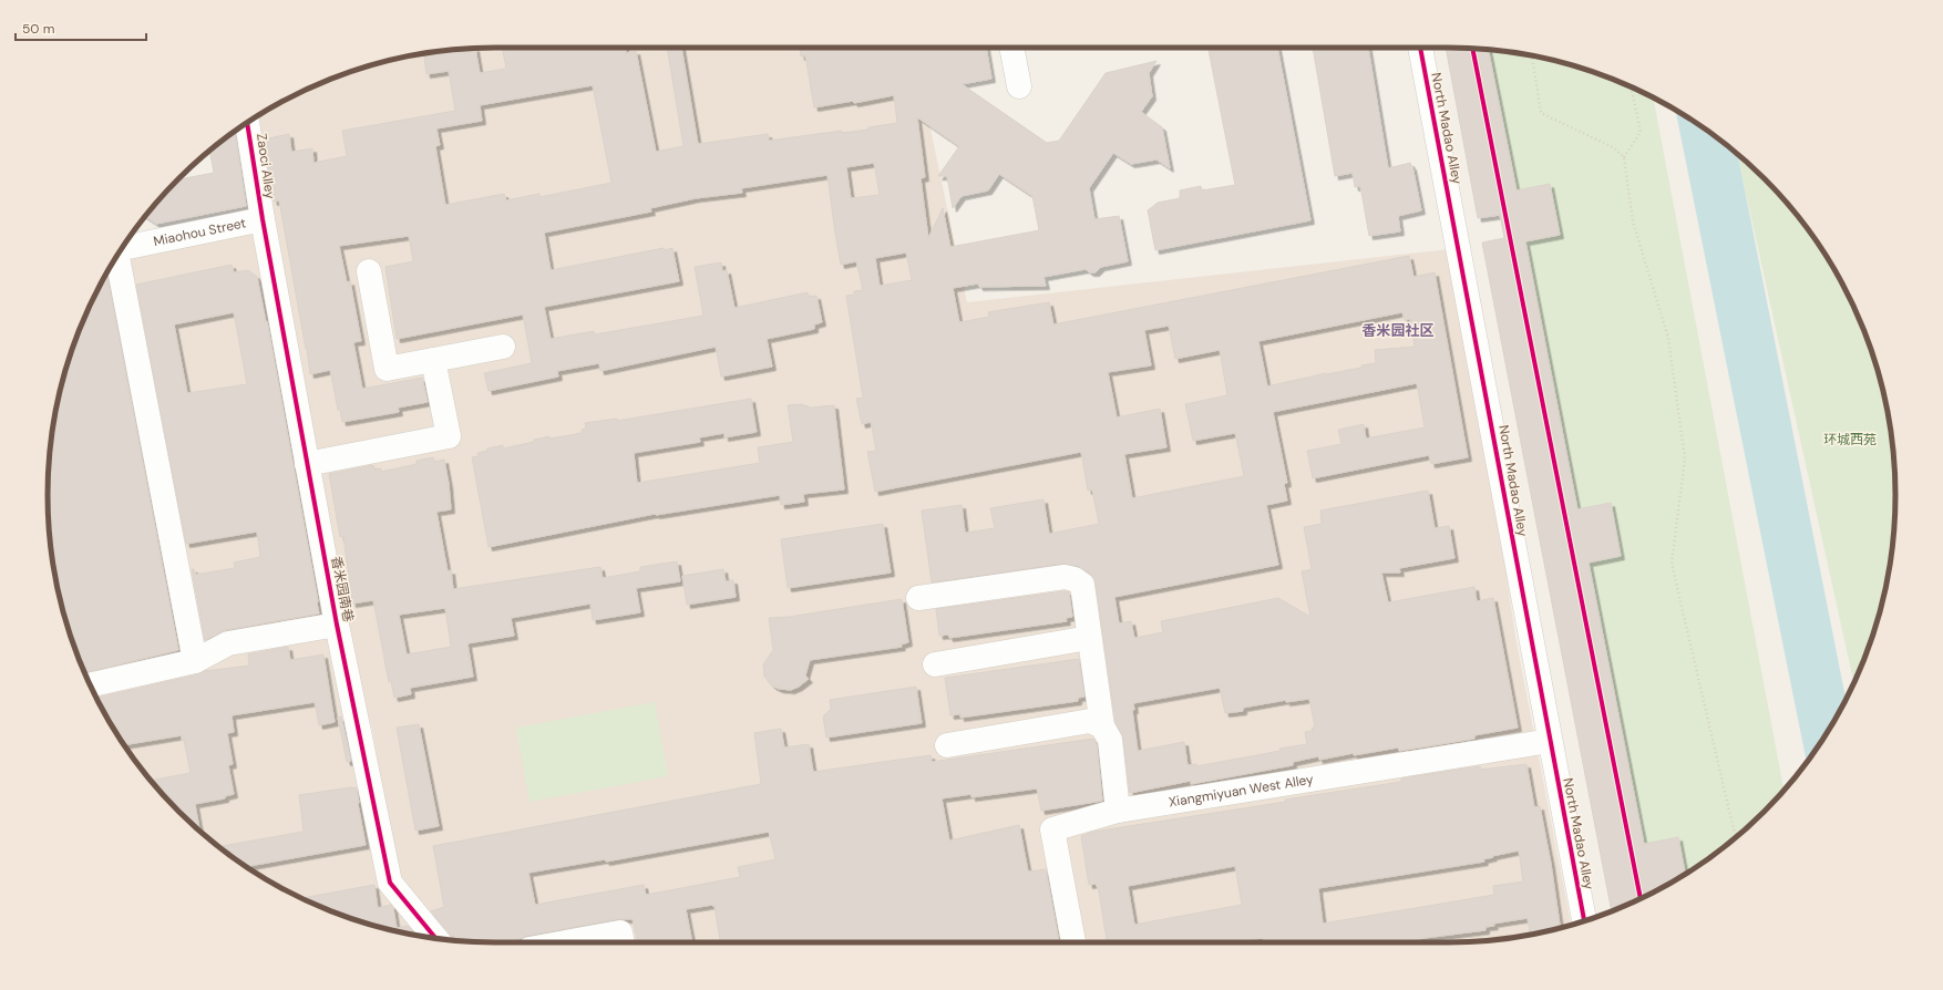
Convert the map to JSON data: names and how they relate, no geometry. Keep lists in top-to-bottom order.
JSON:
{
  "streets": {
    "street": [
      "North Madao Alley",
      "Zaoci Alley",
      "Miaohou Street",
      "香米园南巷",
      "Xiangmiyuan West Alley"
    ]
  },
  "crossings": [
    ["North Madao Alley", "Xiangmiyuan West Alley"],
    ["Zaoci Alley", "Miaohou Street"],
    ["Zaoci Alley", "香米园南巷"],
    ["Miaohou Street", "香米园南巷"]
  ],
  "districts": ["香米园社区"],
  "parks": ["环城西苑"],
  "scale_bar": "50 m"
}
